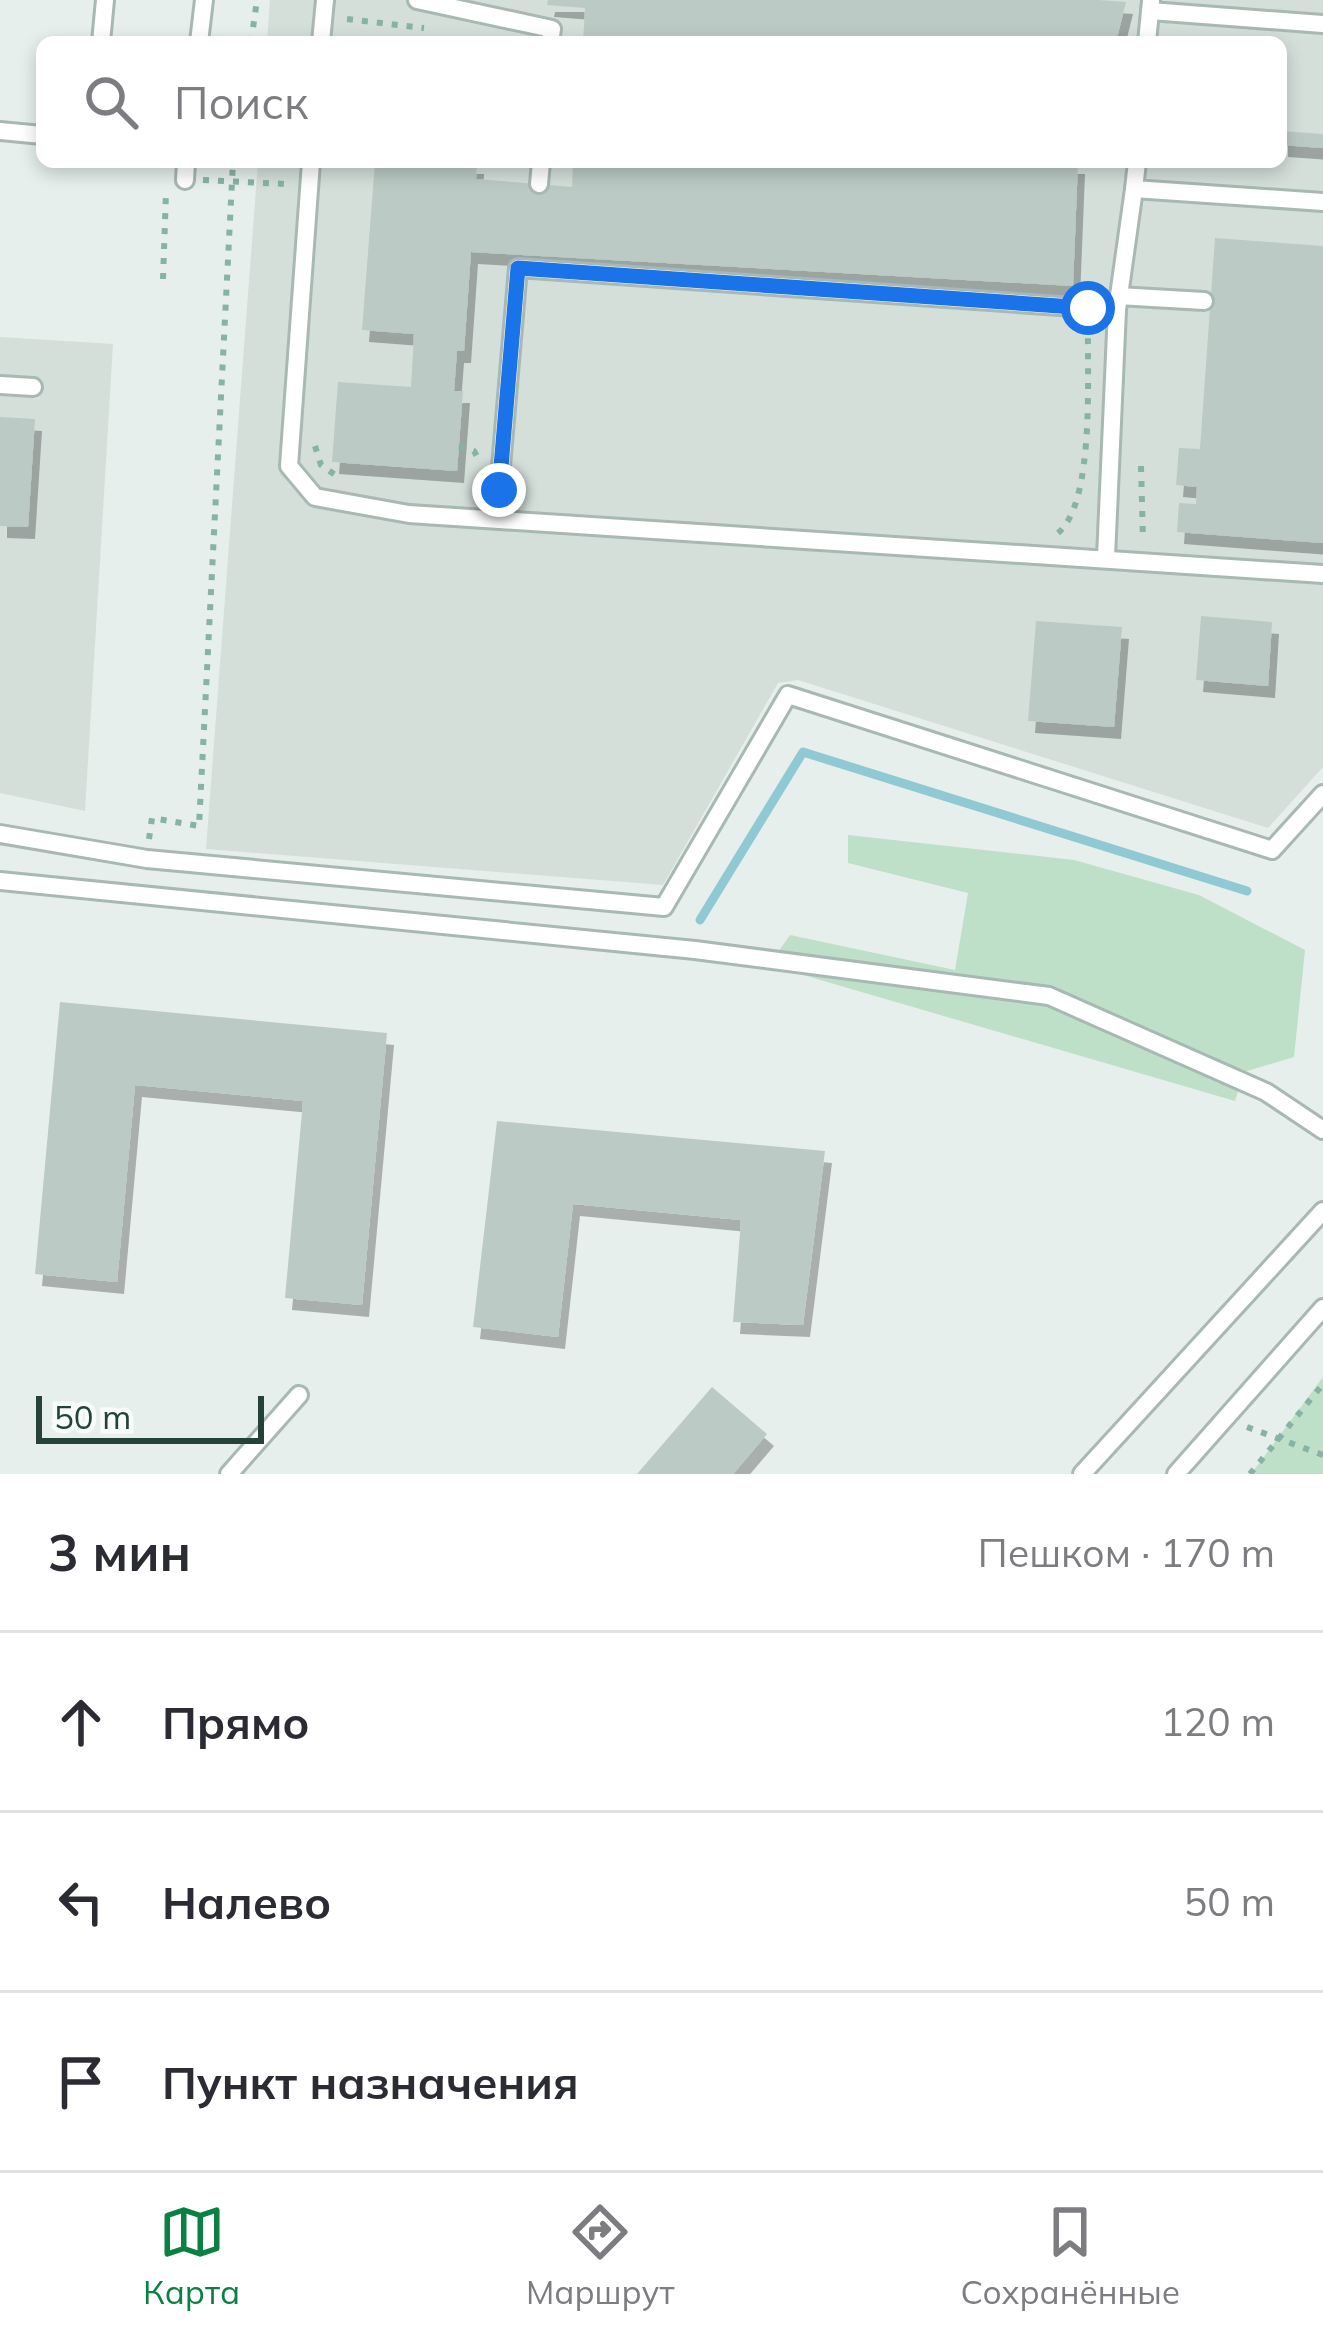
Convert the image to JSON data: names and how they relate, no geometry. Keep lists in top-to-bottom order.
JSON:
{
  "scale_bar": "50 m",
  "page": {
    "search": "Поиск",
    "scale": "50 m",
    "heading": ["3 мин", "Пешком · 170 m"],
    "list": [
      ["Прямо", "120 m"],
      ["Налево", "50 m"],
      "Пункт назначения"
    ],
    "nav": ["Карта", "Маршрут", "Сохранённые"]
  }
}
